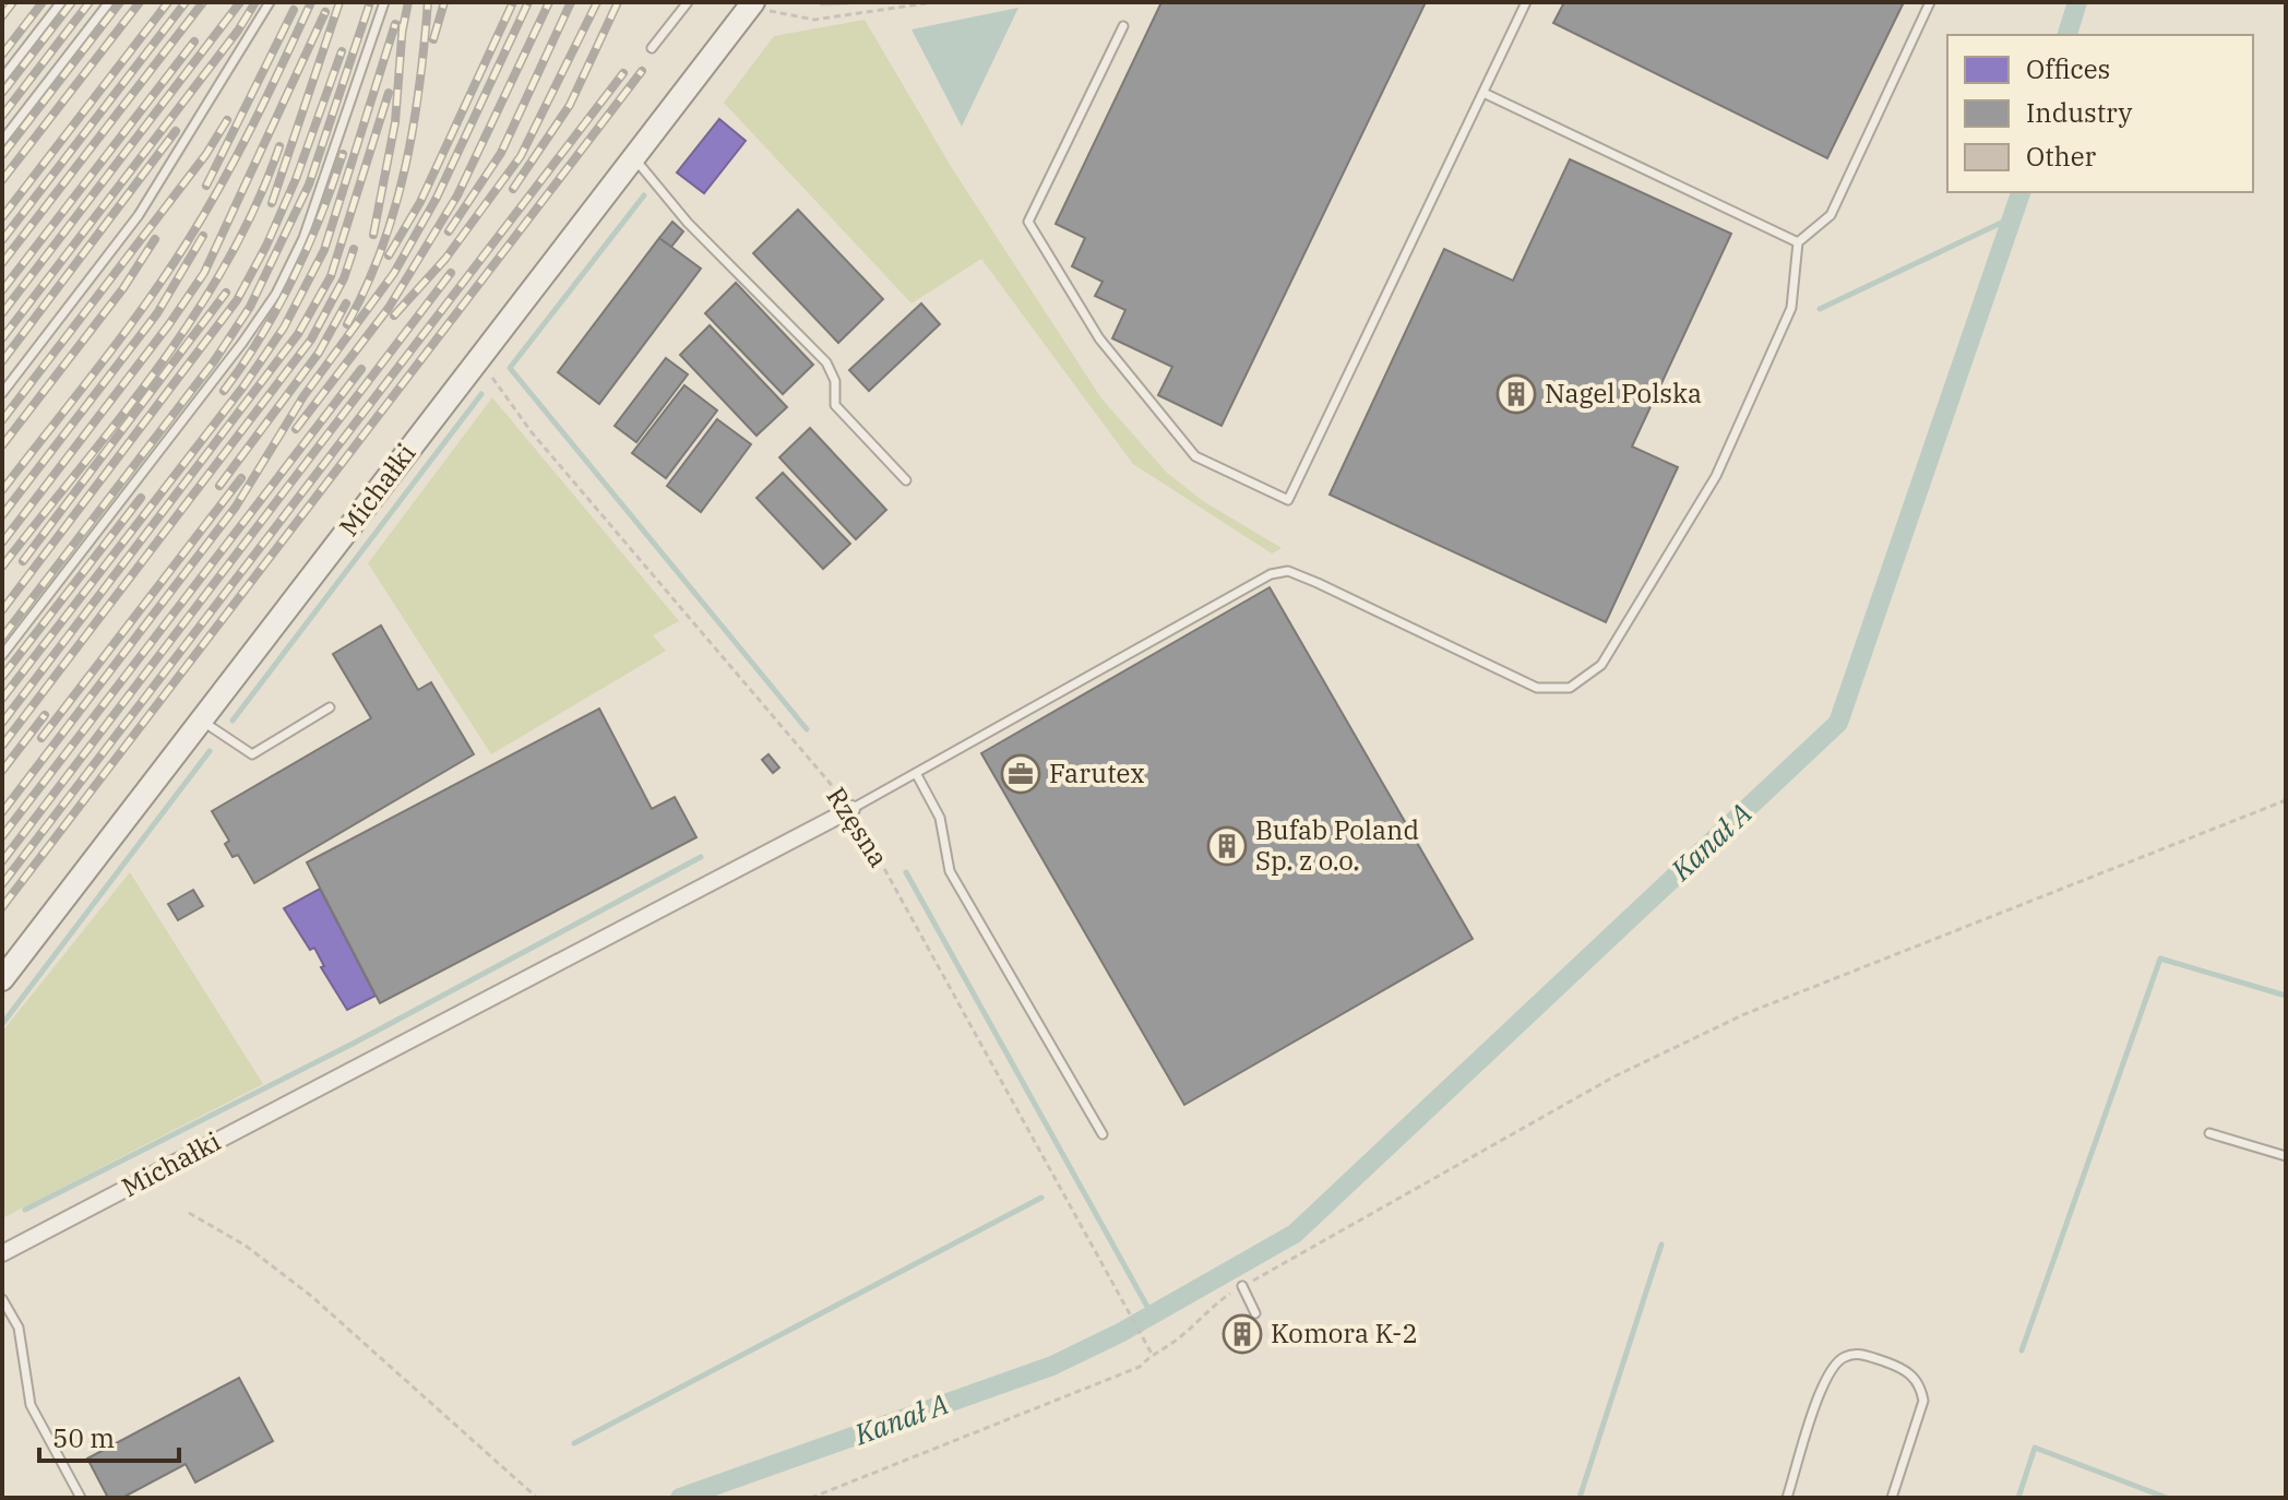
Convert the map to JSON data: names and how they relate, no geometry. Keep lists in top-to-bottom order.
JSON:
{
  "streets": {
    "street": ["Michałki"],
    "path": ["Rzęsna"]
  },
  "crossings": [
    ["Michałki", "Rzęsna"]
  ],
  "water": ["Kanał A"],
  "places": {
    "building": ["Nagel Polska", "Bufab Poland Sp. z o.o.", "Komora K-2"],
    "office": ["Farutex"]
  },
  "legend": ["Offices", "Industry", "Other"],
  "scale_bar": "50 m"
}
